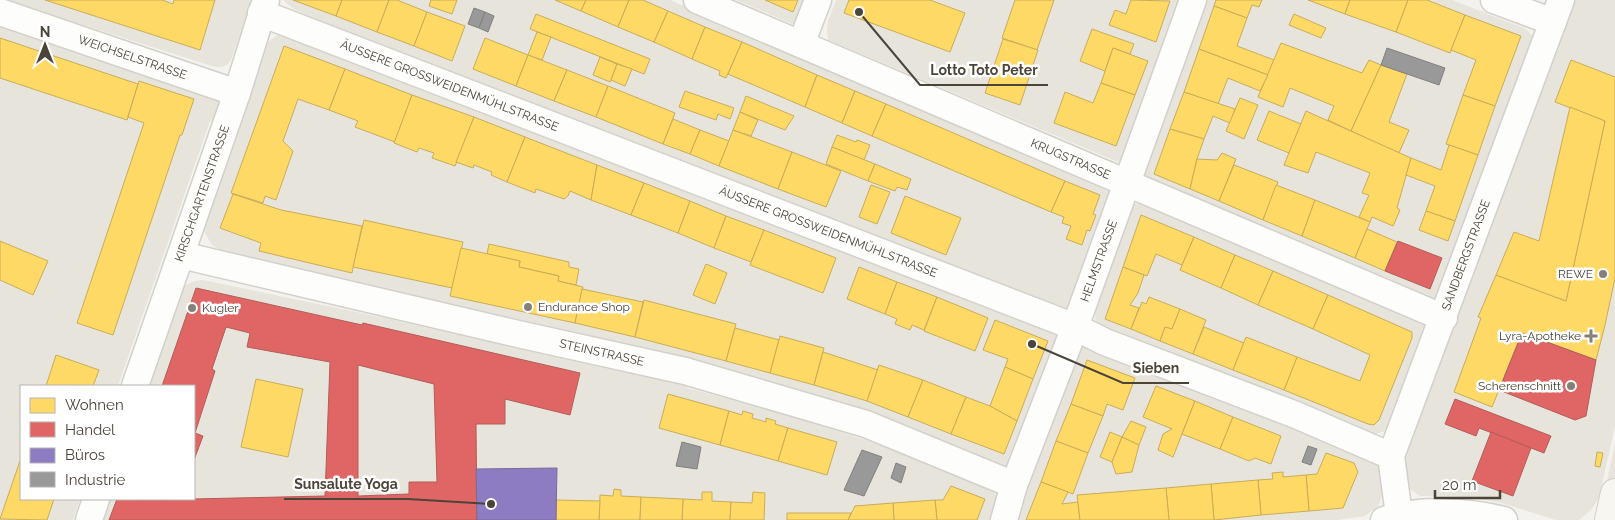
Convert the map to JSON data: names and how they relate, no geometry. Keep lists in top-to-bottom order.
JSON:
{
  "streets": {
    "street": [
      "WEICHSELSTRASSE",
      "ÄUSSERE GROSSWEIDENMÜHLSTRASSE",
      "KRUGSTRASSE",
      "KIRSCHGARTENSTRASSE",
      "SANDBERGSTRASSE",
      "HELMSTRASSE",
      "STEINSTRASSE"
    ]
  },
  "crossings": [
    ["WEICHSELSTRASSE", "KIRSCHGARTENSTRASSE"],
    ["ÄUSSERE GROSSWEIDENMÜHLSTRASSE", "KIRSCHGARTENSTRASSE"],
    ["ÄUSSERE GROSSWEIDENMÜHLSTRASSE", "SANDBERGSTRASSE"],
    ["ÄUSSERE GROSSWEIDENMÜHLSTRASSE", "HELMSTRASSE"],
    ["KRUGSTRASSE", "SANDBERGSTRASSE"],
    ["KRUGSTRASSE", "HELMSTRASSE"],
    ["KIRSCHGARTENSTRASSE", "STEINSTRASSE"],
    ["HELMSTRASSE", "STEINSTRASSE"]
  ],
  "places": {
    "other": [
      "Lotto Toto Peter",
      "REWE",
      "Endurance Shop",
      "Kugler",
      "Sieben",
      "Scherenschnitt",
      "Sunsalute Yoga"
    ],
    "health": ["Lyra-Apotheke"]
  },
  "legend": [
    "Wohnen",
    "Handel",
    "Büros",
    "Industrie"
  ],
  "scale_bar": "20 m",
  "north": "top"
}
